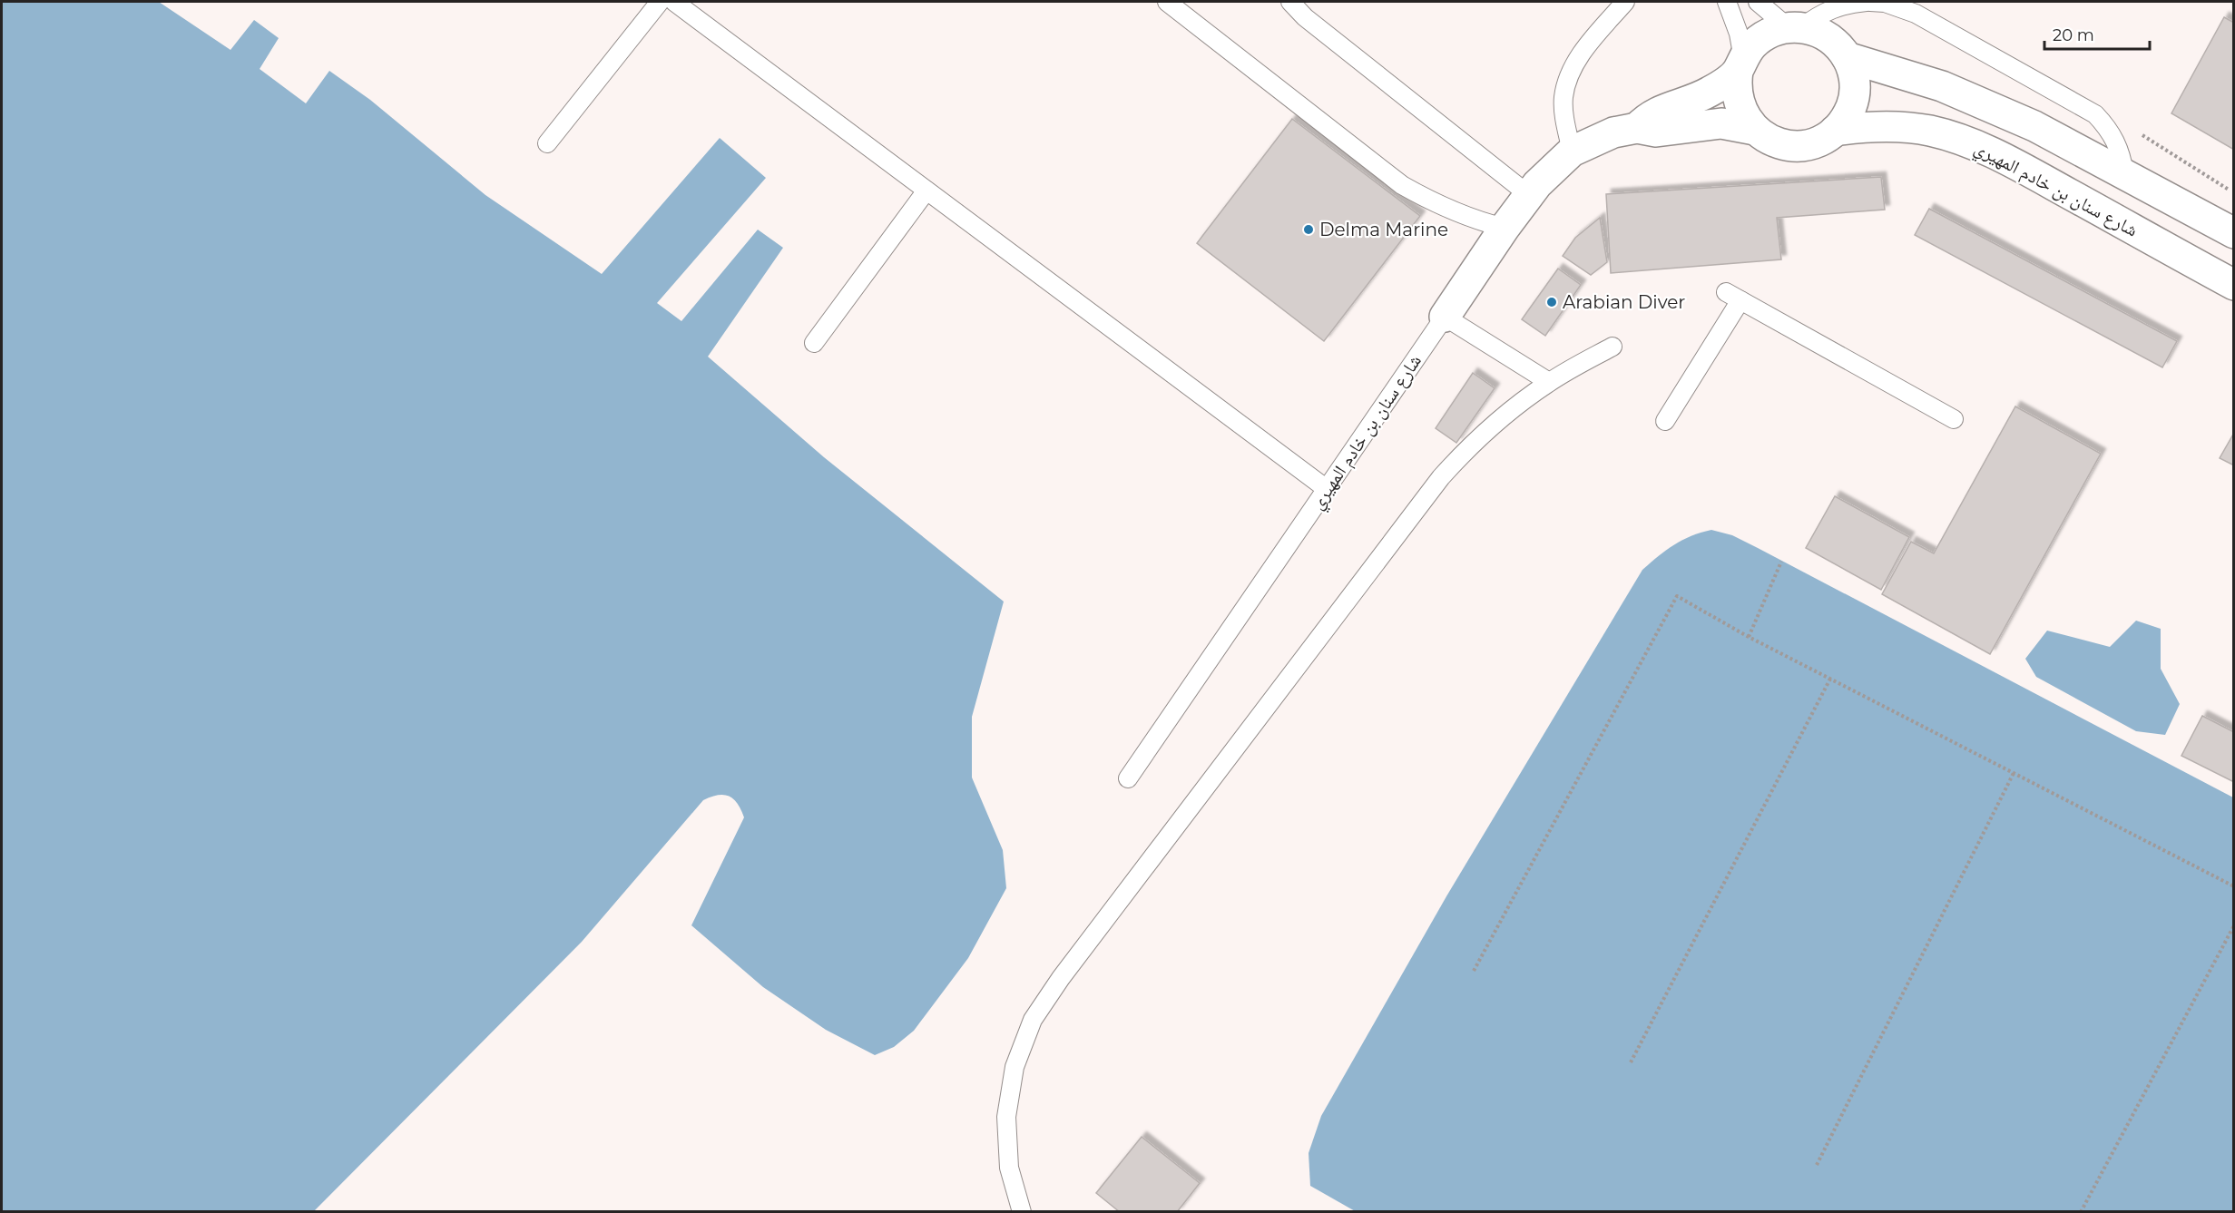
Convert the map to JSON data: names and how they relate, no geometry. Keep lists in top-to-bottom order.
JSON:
{
  "streets": {
    "street": ["شارع سنان بن خادم المهيري"]
  },
  "places": ["Delma Marine", "Arabian Diver"],
  "scale_bar": "20 m"
}
